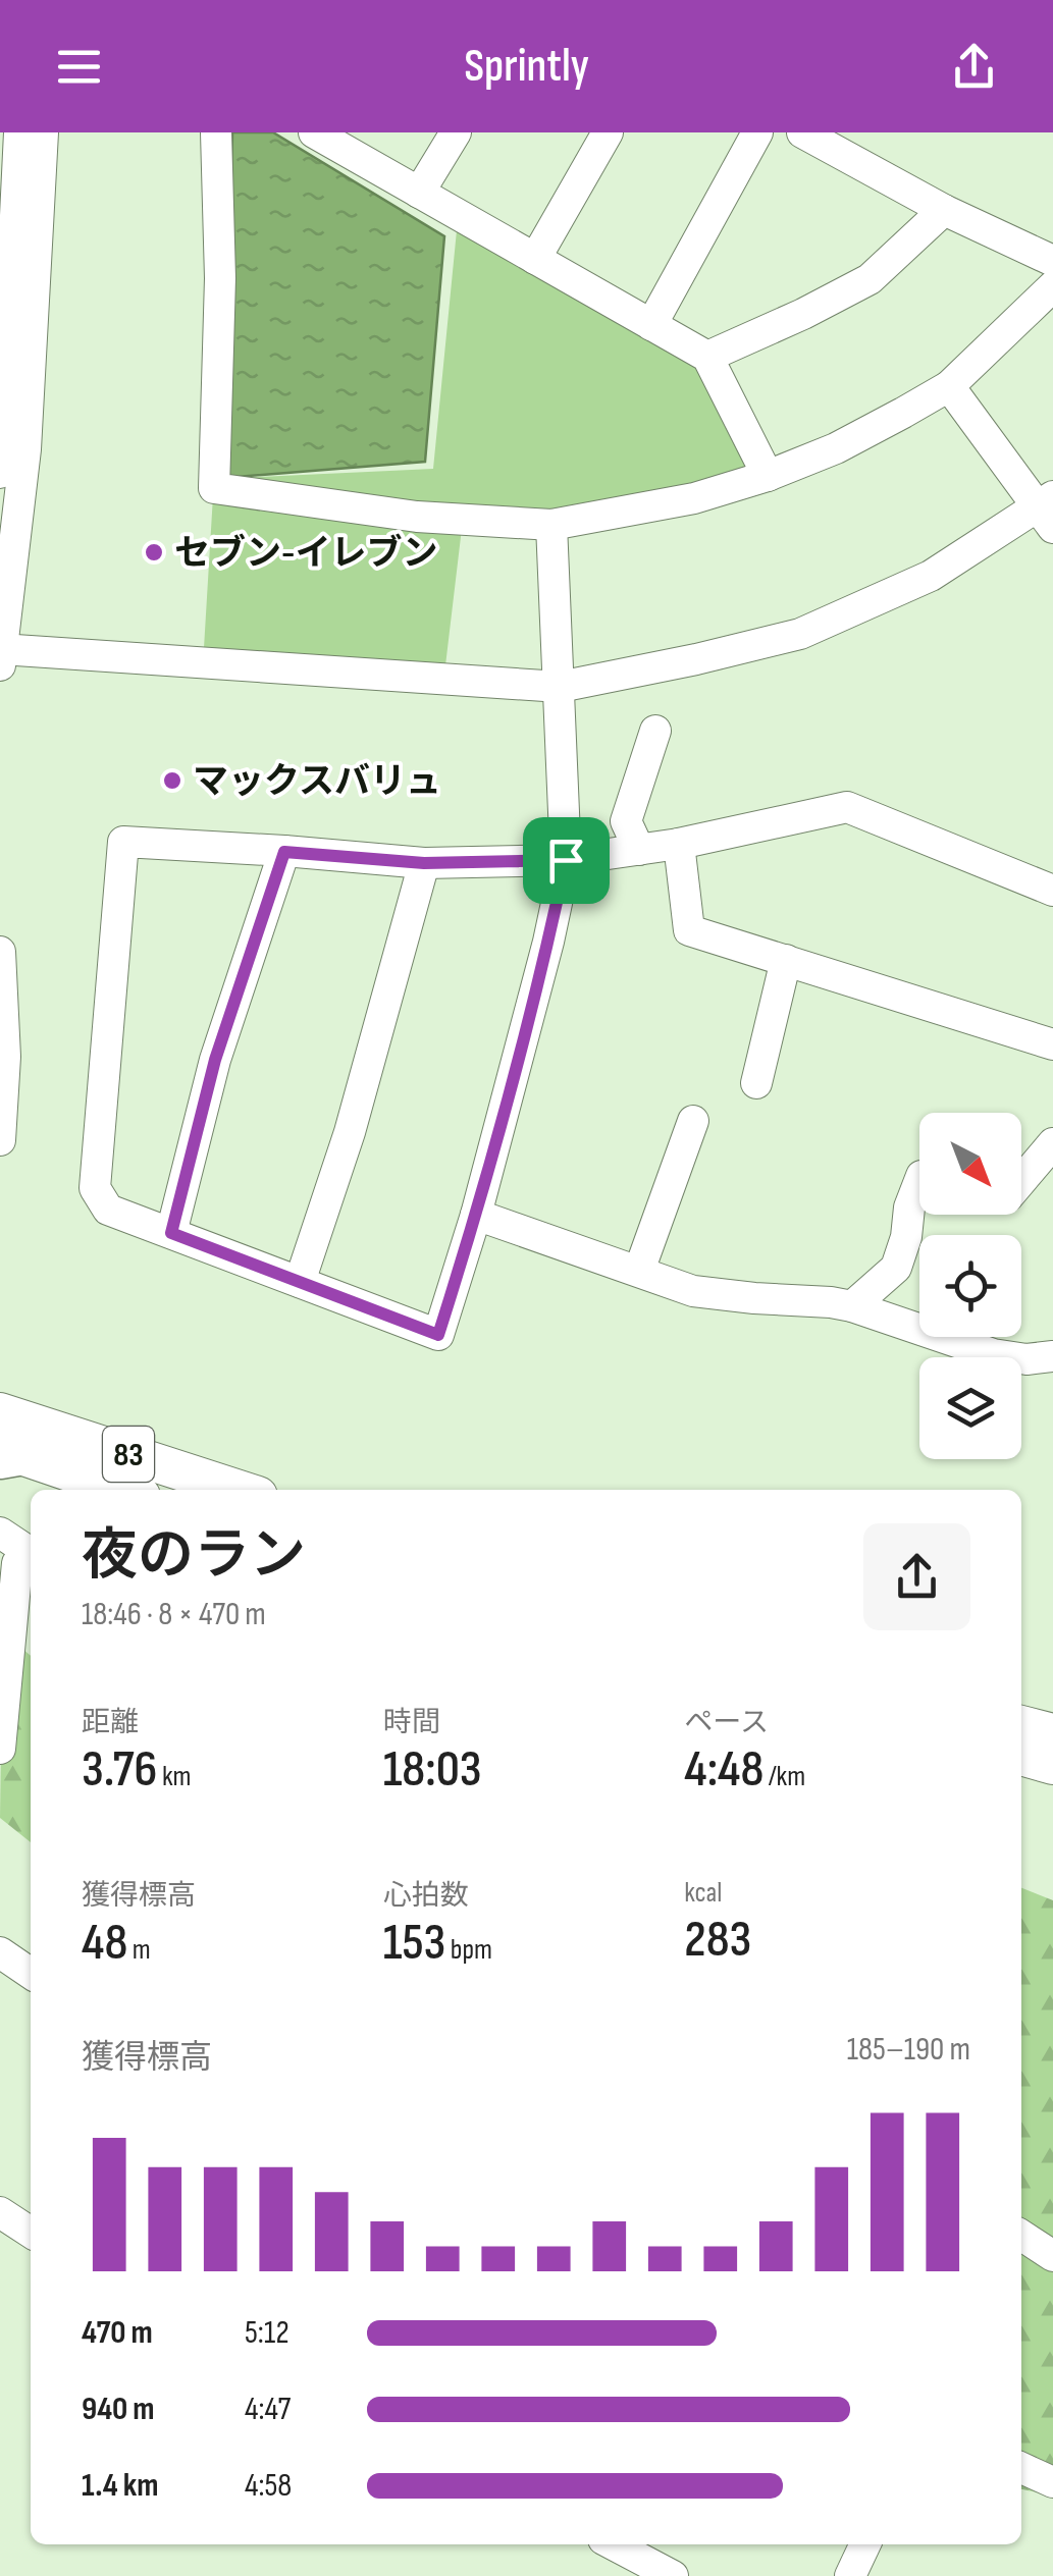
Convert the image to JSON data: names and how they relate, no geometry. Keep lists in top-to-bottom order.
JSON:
{
  "streets": {
    "main road": ["83"]
  },
  "places": ["セブン-イレブン", "マックスバリュ"],
  "north": "bottom right",
  "page": {
    "header": "Sprintly",
    "heading": ["夜のラン", "18:46 · 8 × 470 m"],
    "stats": [
      ["距離", "3.76 km"],
      ["時間", "18:03"],
      ["ペース", "4:48 /km"],
      ["獲得標高", "48 m"],
      ["心拍数", "153 bpm"],
      ["kcal", "283"]
    ],
    "chart": ["獲得標高", "185–190 m"],
    "list": [
      {
        "name": "470 m",
        "note": "5:12"
      },
      {
        "name": "940 m",
        "note": "4:47"
      },
      {
        "name": "1.4 km",
        "note": "4:58"
      }
    ]
  }
}
